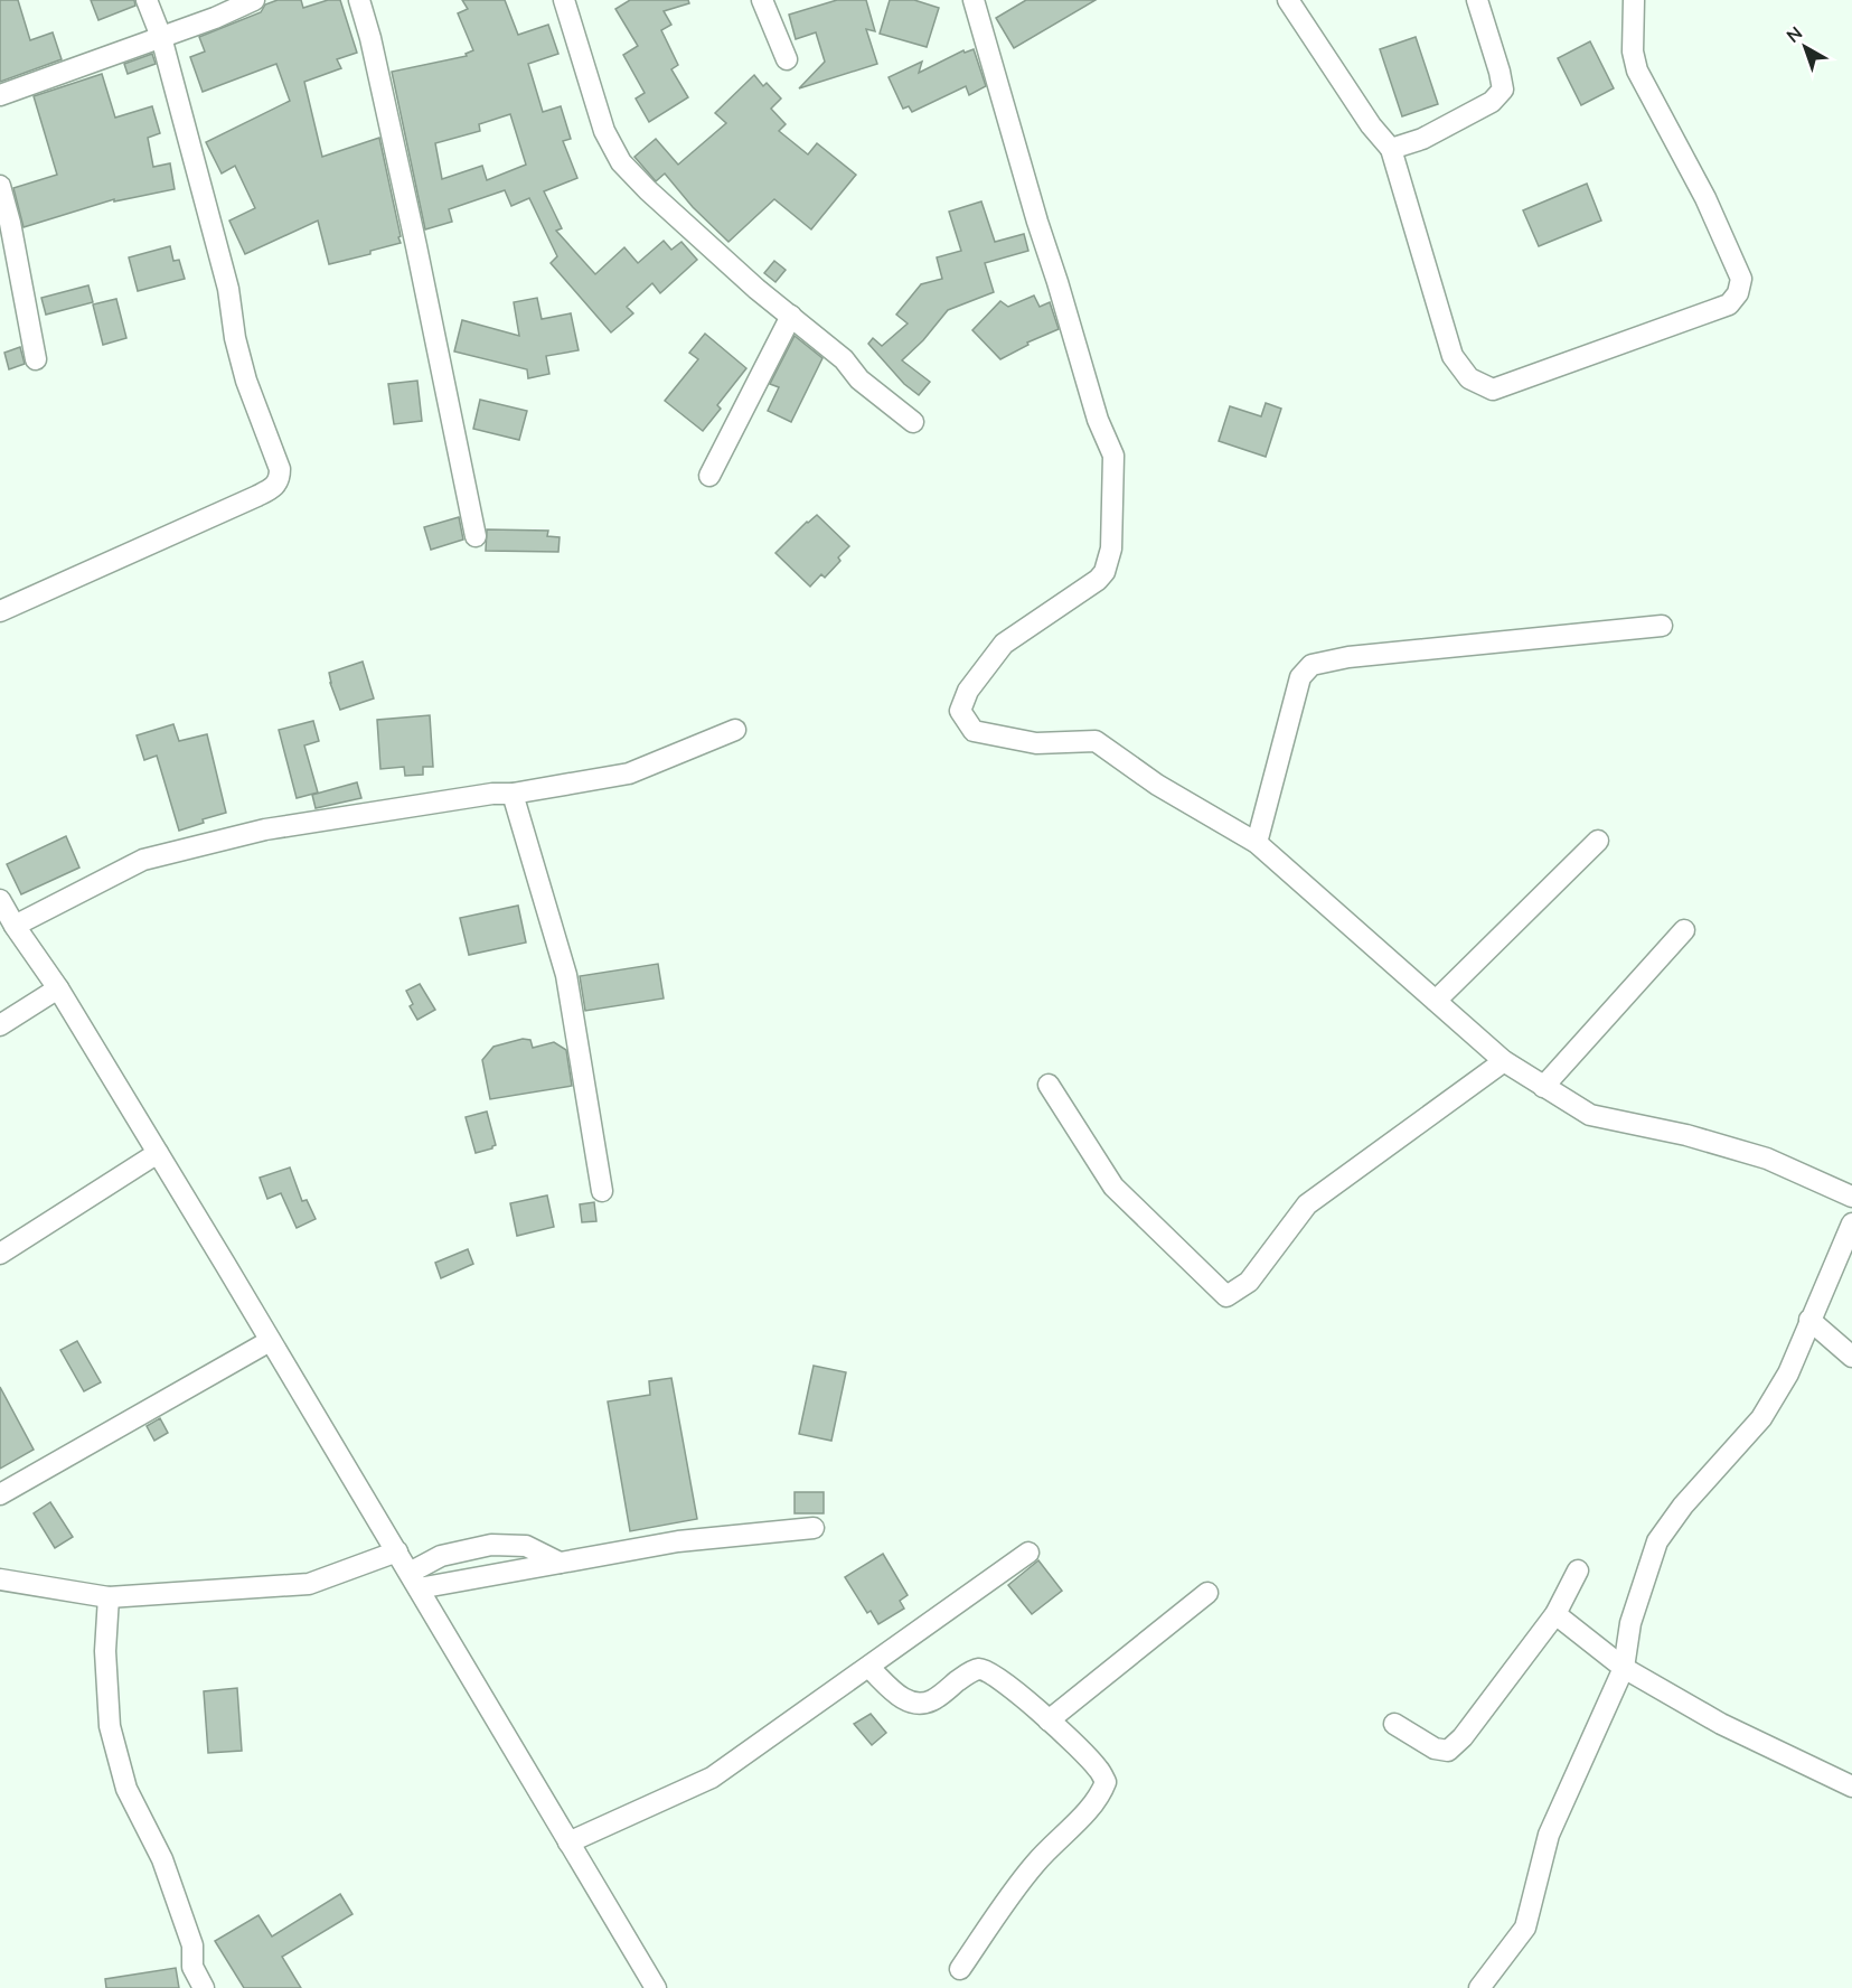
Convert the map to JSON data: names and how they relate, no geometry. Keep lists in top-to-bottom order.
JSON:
{
  "north": "top left"
}
